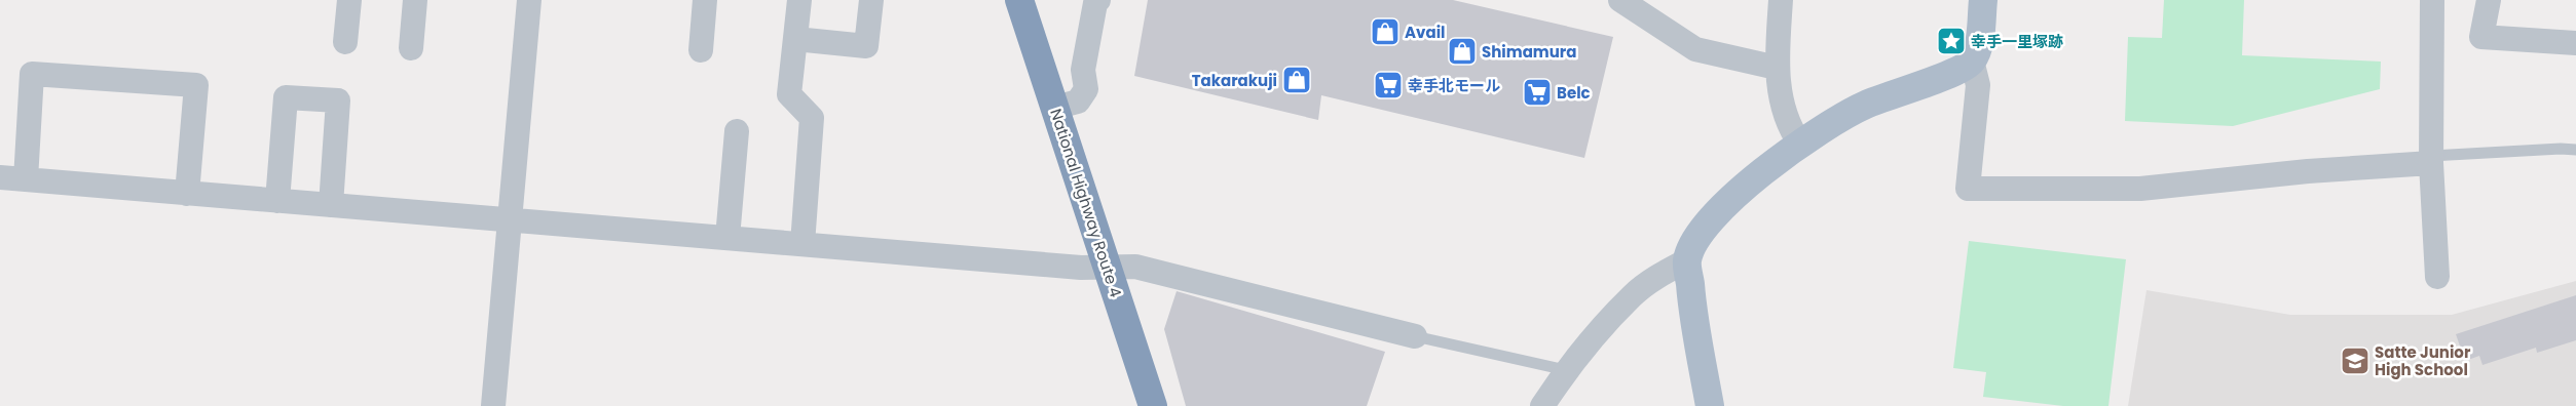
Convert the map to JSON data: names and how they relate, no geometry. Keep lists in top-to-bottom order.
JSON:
{
  "streets": {
    "highway": ["National Highway Route 4"]
  },
  "places": {
    "shop": ["Avail", "Shimamura", "Takarakuji"],
    "place": ["幸手一里塚跡"],
    "supermarket": ["幸手北モール", "Belc"],
    "school or university": ["Satte Junior High School"]
  }
}
